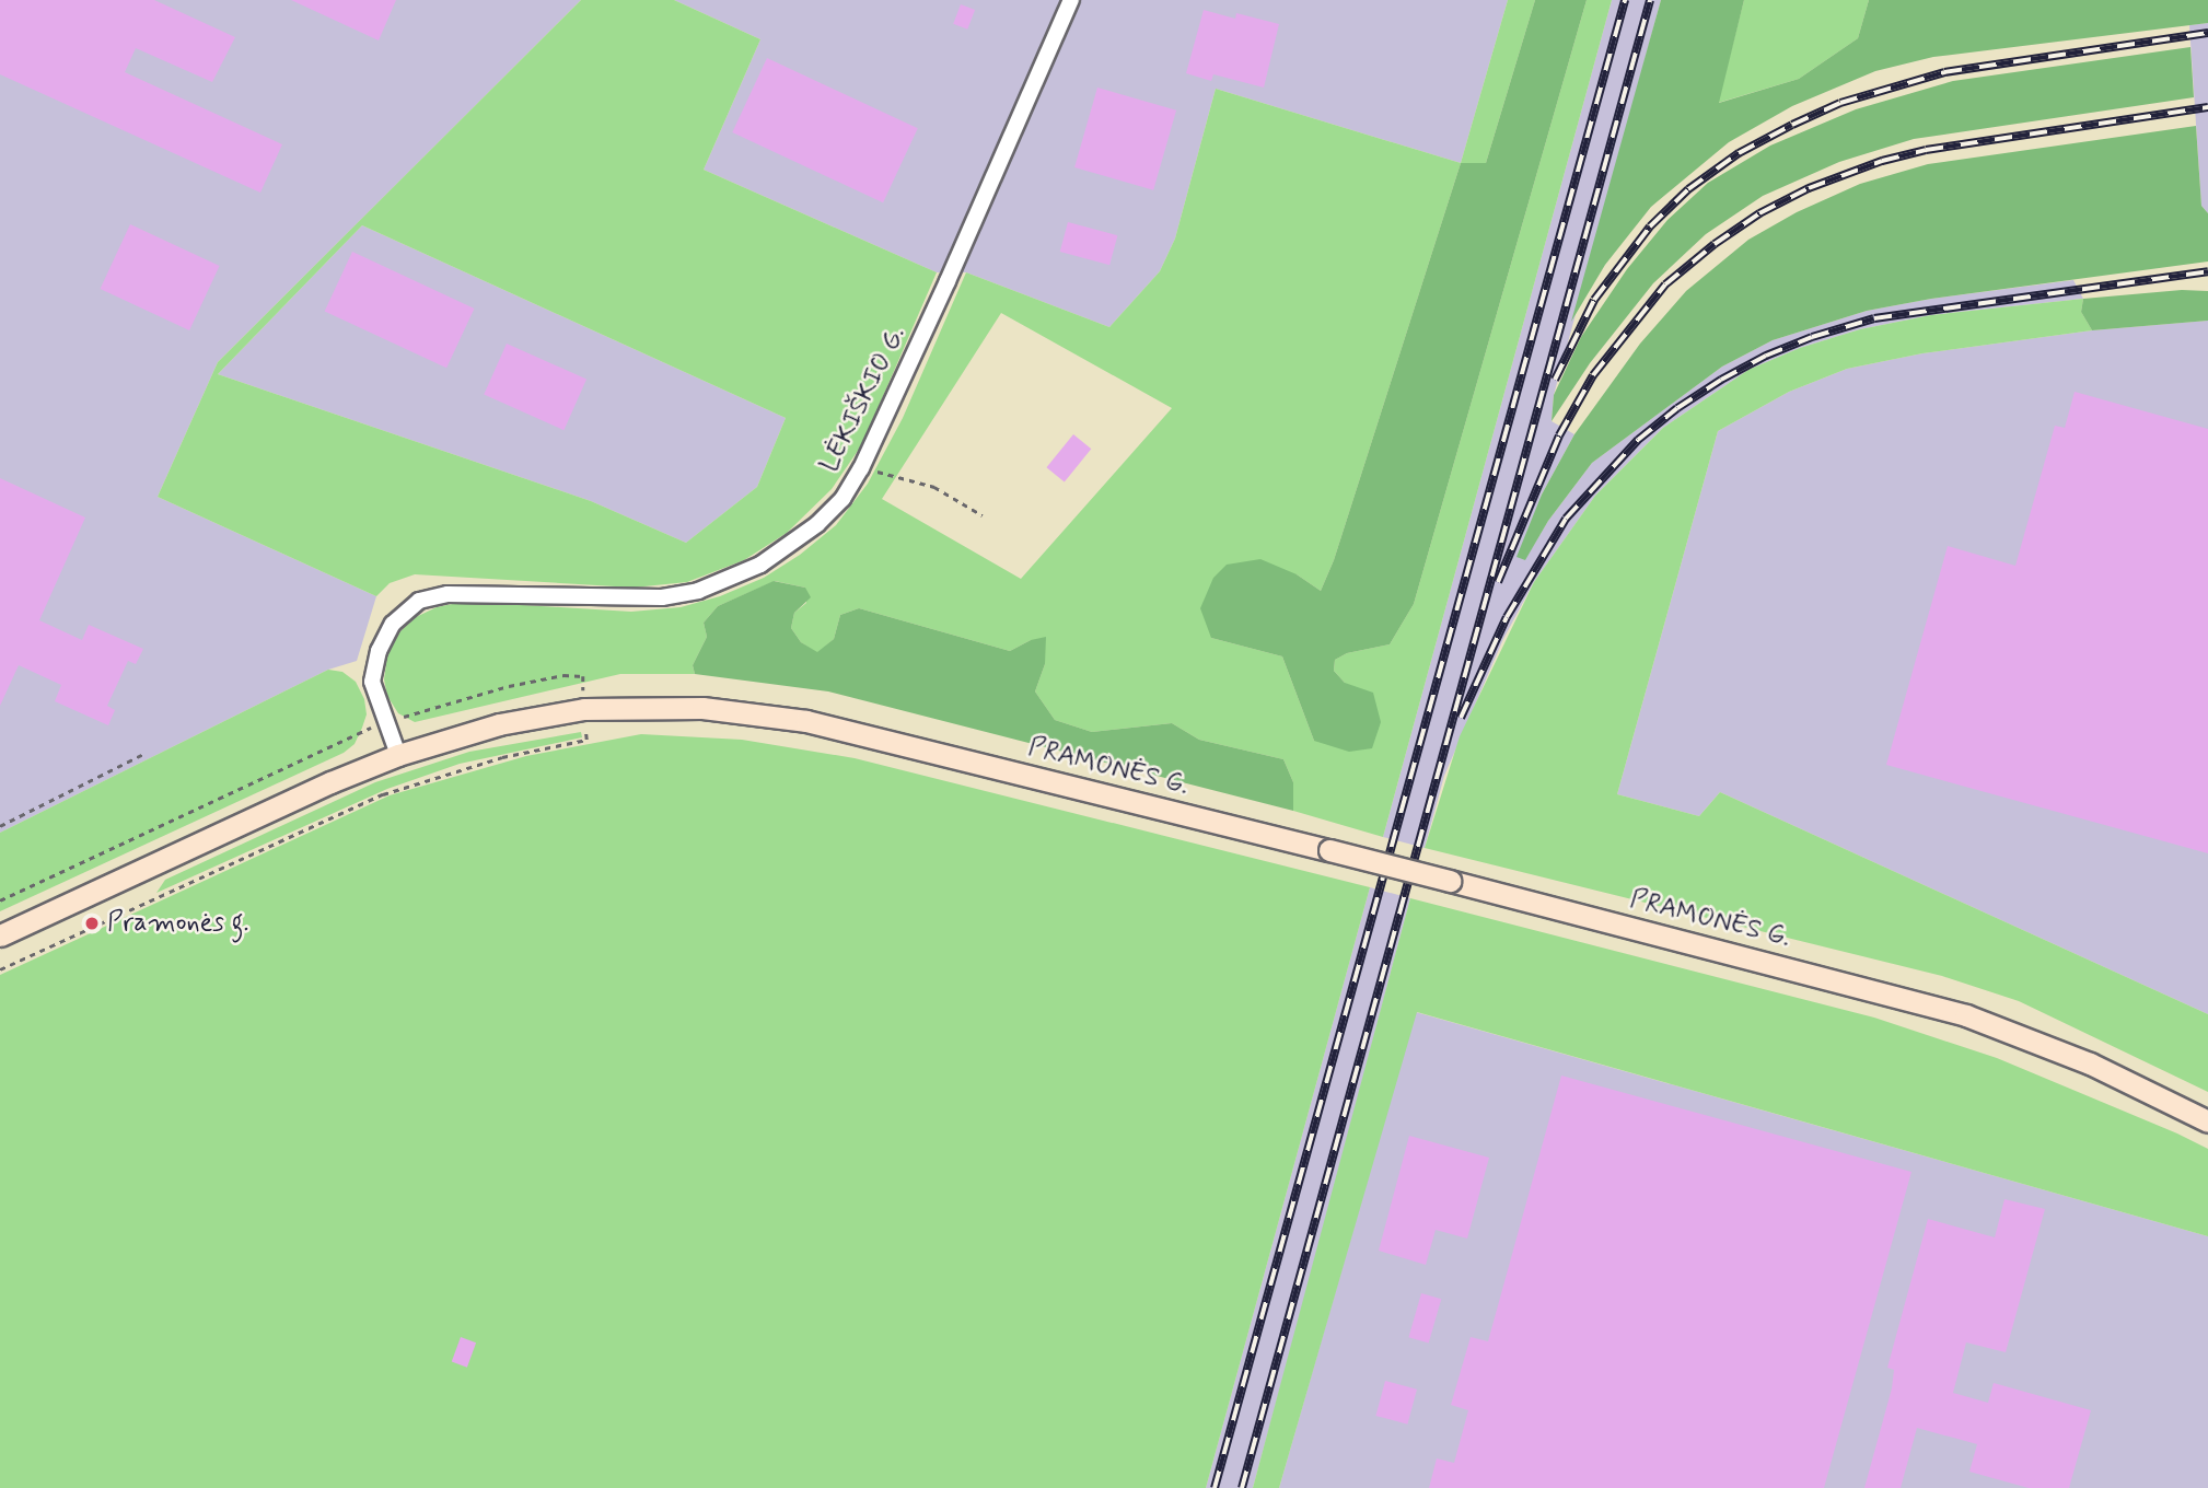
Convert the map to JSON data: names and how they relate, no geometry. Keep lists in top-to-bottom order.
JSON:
{
  "streets": {
    "main road": ["PRAMONĖS G."],
    "street": ["LĖKIŠKIO G."]
  },
  "crossings": [
    ["LĖKIŠKIO G.", "PRAMONĖS G."]
  ],
  "places": ["Pramonės g."]
}
